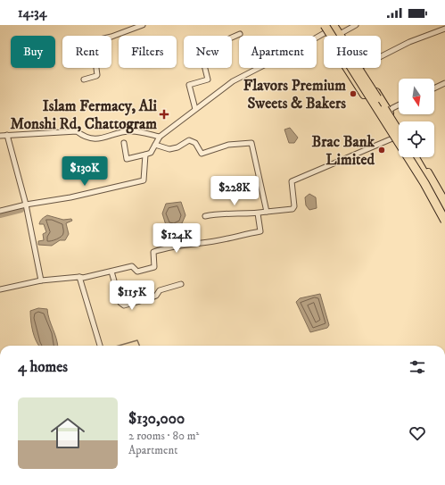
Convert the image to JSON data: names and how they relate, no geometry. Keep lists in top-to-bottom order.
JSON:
{
  "places": {
    "other": ["Flavors Premium Sweets & Bakers", "Brac Bank Limited"],
    "health": ["Islam Fermacy, Ali Monshi Rd, Chattogram"]
  },
  "north": "bottom",
  "page": {
    "status": "14:34",
    "chip": [
      "Buy",
      "Rent",
      "Filters",
      "New",
      "Apartment",
      "House"
    ],
    "price": [
      "$130K",
      "$228K",
      "$124K",
      "$115K"
    ],
    "heading": "4 homes",
    "list": [
      {
        "name": "$130,000",
        "note": "2 rooms · 80 m² · Apartment"
      }
    ]
  }
}
